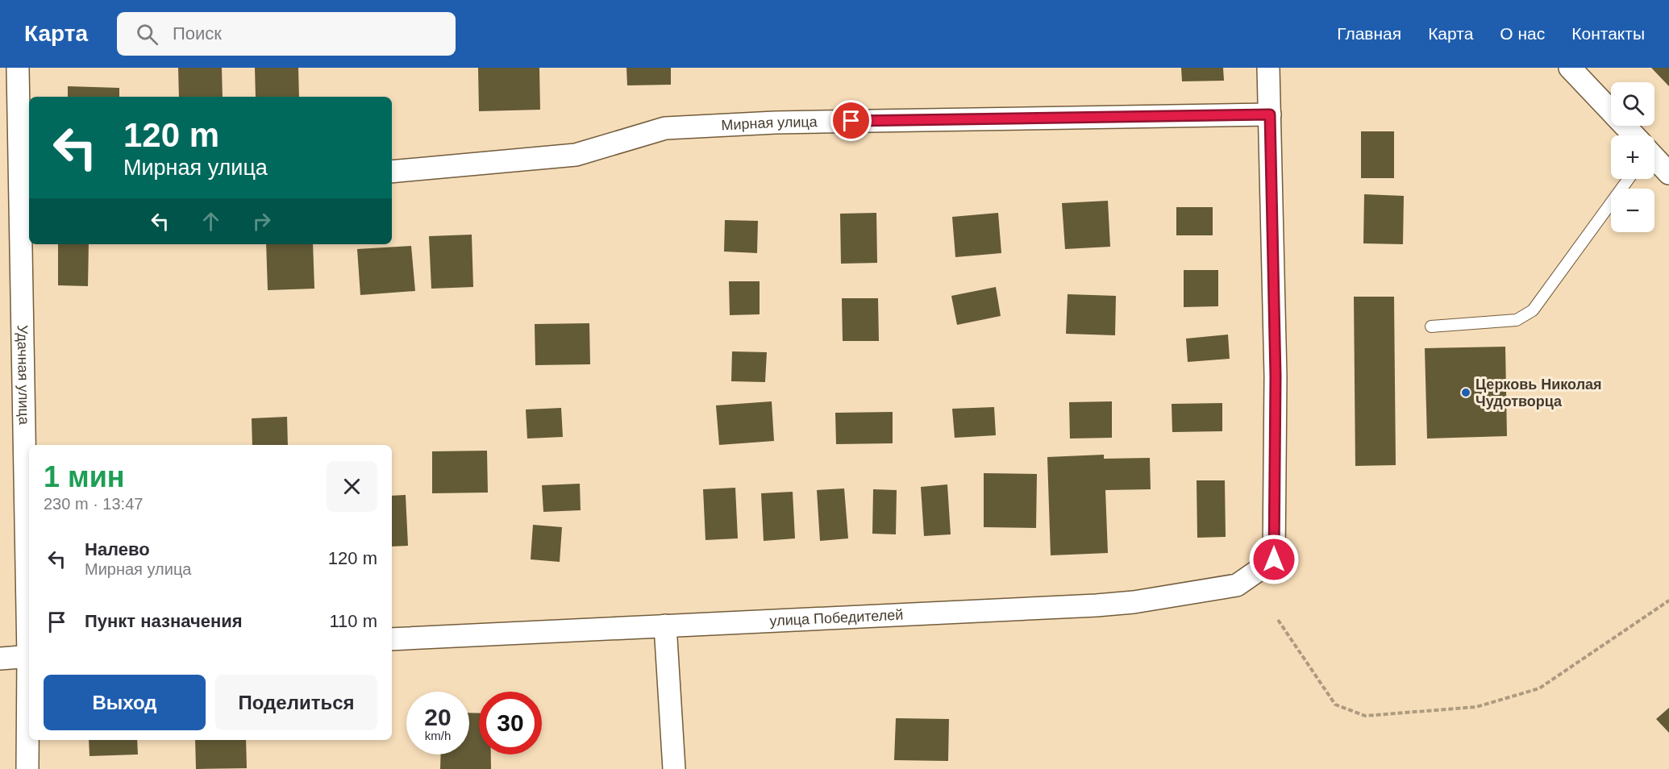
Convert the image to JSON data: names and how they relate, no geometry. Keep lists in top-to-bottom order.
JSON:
{
  "streets": {
    "street": ["Мирная улица", "Удачная улица", "улица Победителей"]
  },
  "crossings": [
    ["Мирная улица", "улица Победителей"]
  ],
  "places": ["Церковь Николая Чудотворца"],
  "page": {
    "header": "Карта",
    "search": "Поиск",
    "nav": [
      "Главная",
      "Карта",
      "О нас",
      "Контакты"
    ],
    "map_buttons": ["+", "−"],
    "turn": ["120 m", "Мирная улица"],
    "heading": ["1 мин", "230 m · 13:47"],
    "list": [
      {
        "name": "Налево",
        "note": "Мирная улица",
        "value": "120 m"
      },
      {
        "name": "Пункт назначения",
        "value": "110 m"
      }
    ],
    "buttons": ["Выход", "Поделиться"],
    "speed": "20 km/h",
    "limit": "30"
  }
}
